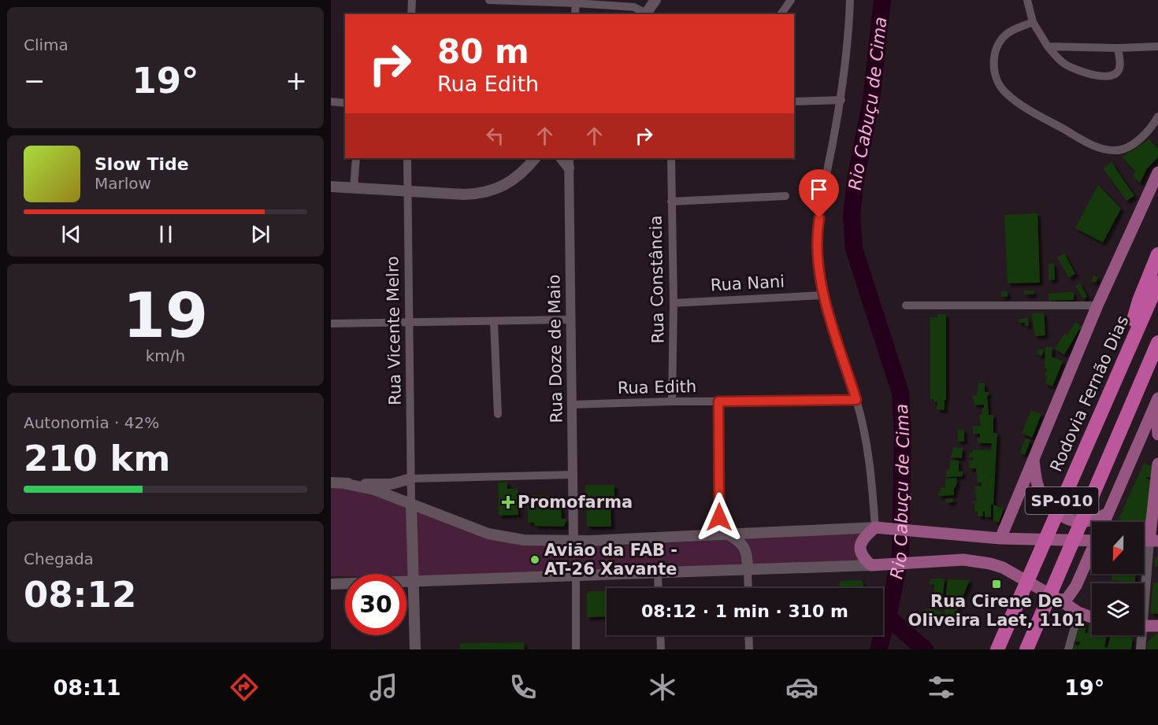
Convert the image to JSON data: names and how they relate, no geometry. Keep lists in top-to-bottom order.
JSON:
{
  "streets": {
    "highway": ["Rodovia Fernão Dias", "SP-010"],
    "street": [
      "Rua Constância",
      "Rua Nani",
      "Rua Vicente Melro",
      "Rua Doze de Maio",
      "Rua Edith"
    ]
  },
  "crossings": [
    ["Rua Constância", "Rua Nani"],
    ["Rua Constância", "Rua Edith"],
    ["Rua Doze de Maio", "Rua Edith"]
  ],
  "water": ["Rio Cabuçu de Cima"],
  "places": {
    "health": ["Promofarma"],
    "other": ["Avião da FAB - AT-26 Xavante"],
    "transit": ["Rua Cirene De Oliveira Laet, 1101"]
  },
  "north": "bottom",
  "page": {
    "tile": [
      "Clima",
      ["19", "km/h"],
      ["Autonomia · 42%", "210 km"],
      ["Chegada", "08:12"]
    ],
    "turn": ["80 m", "Rua Edith"],
    "heat": ["−", "19°", "+"],
    "song": ["Slow Tide", "Marlow"],
    "limit": "30",
    "trip": "08:12 · 1 min · 310 m",
    "tabs": ["08:11", "19°"]
  }
}
